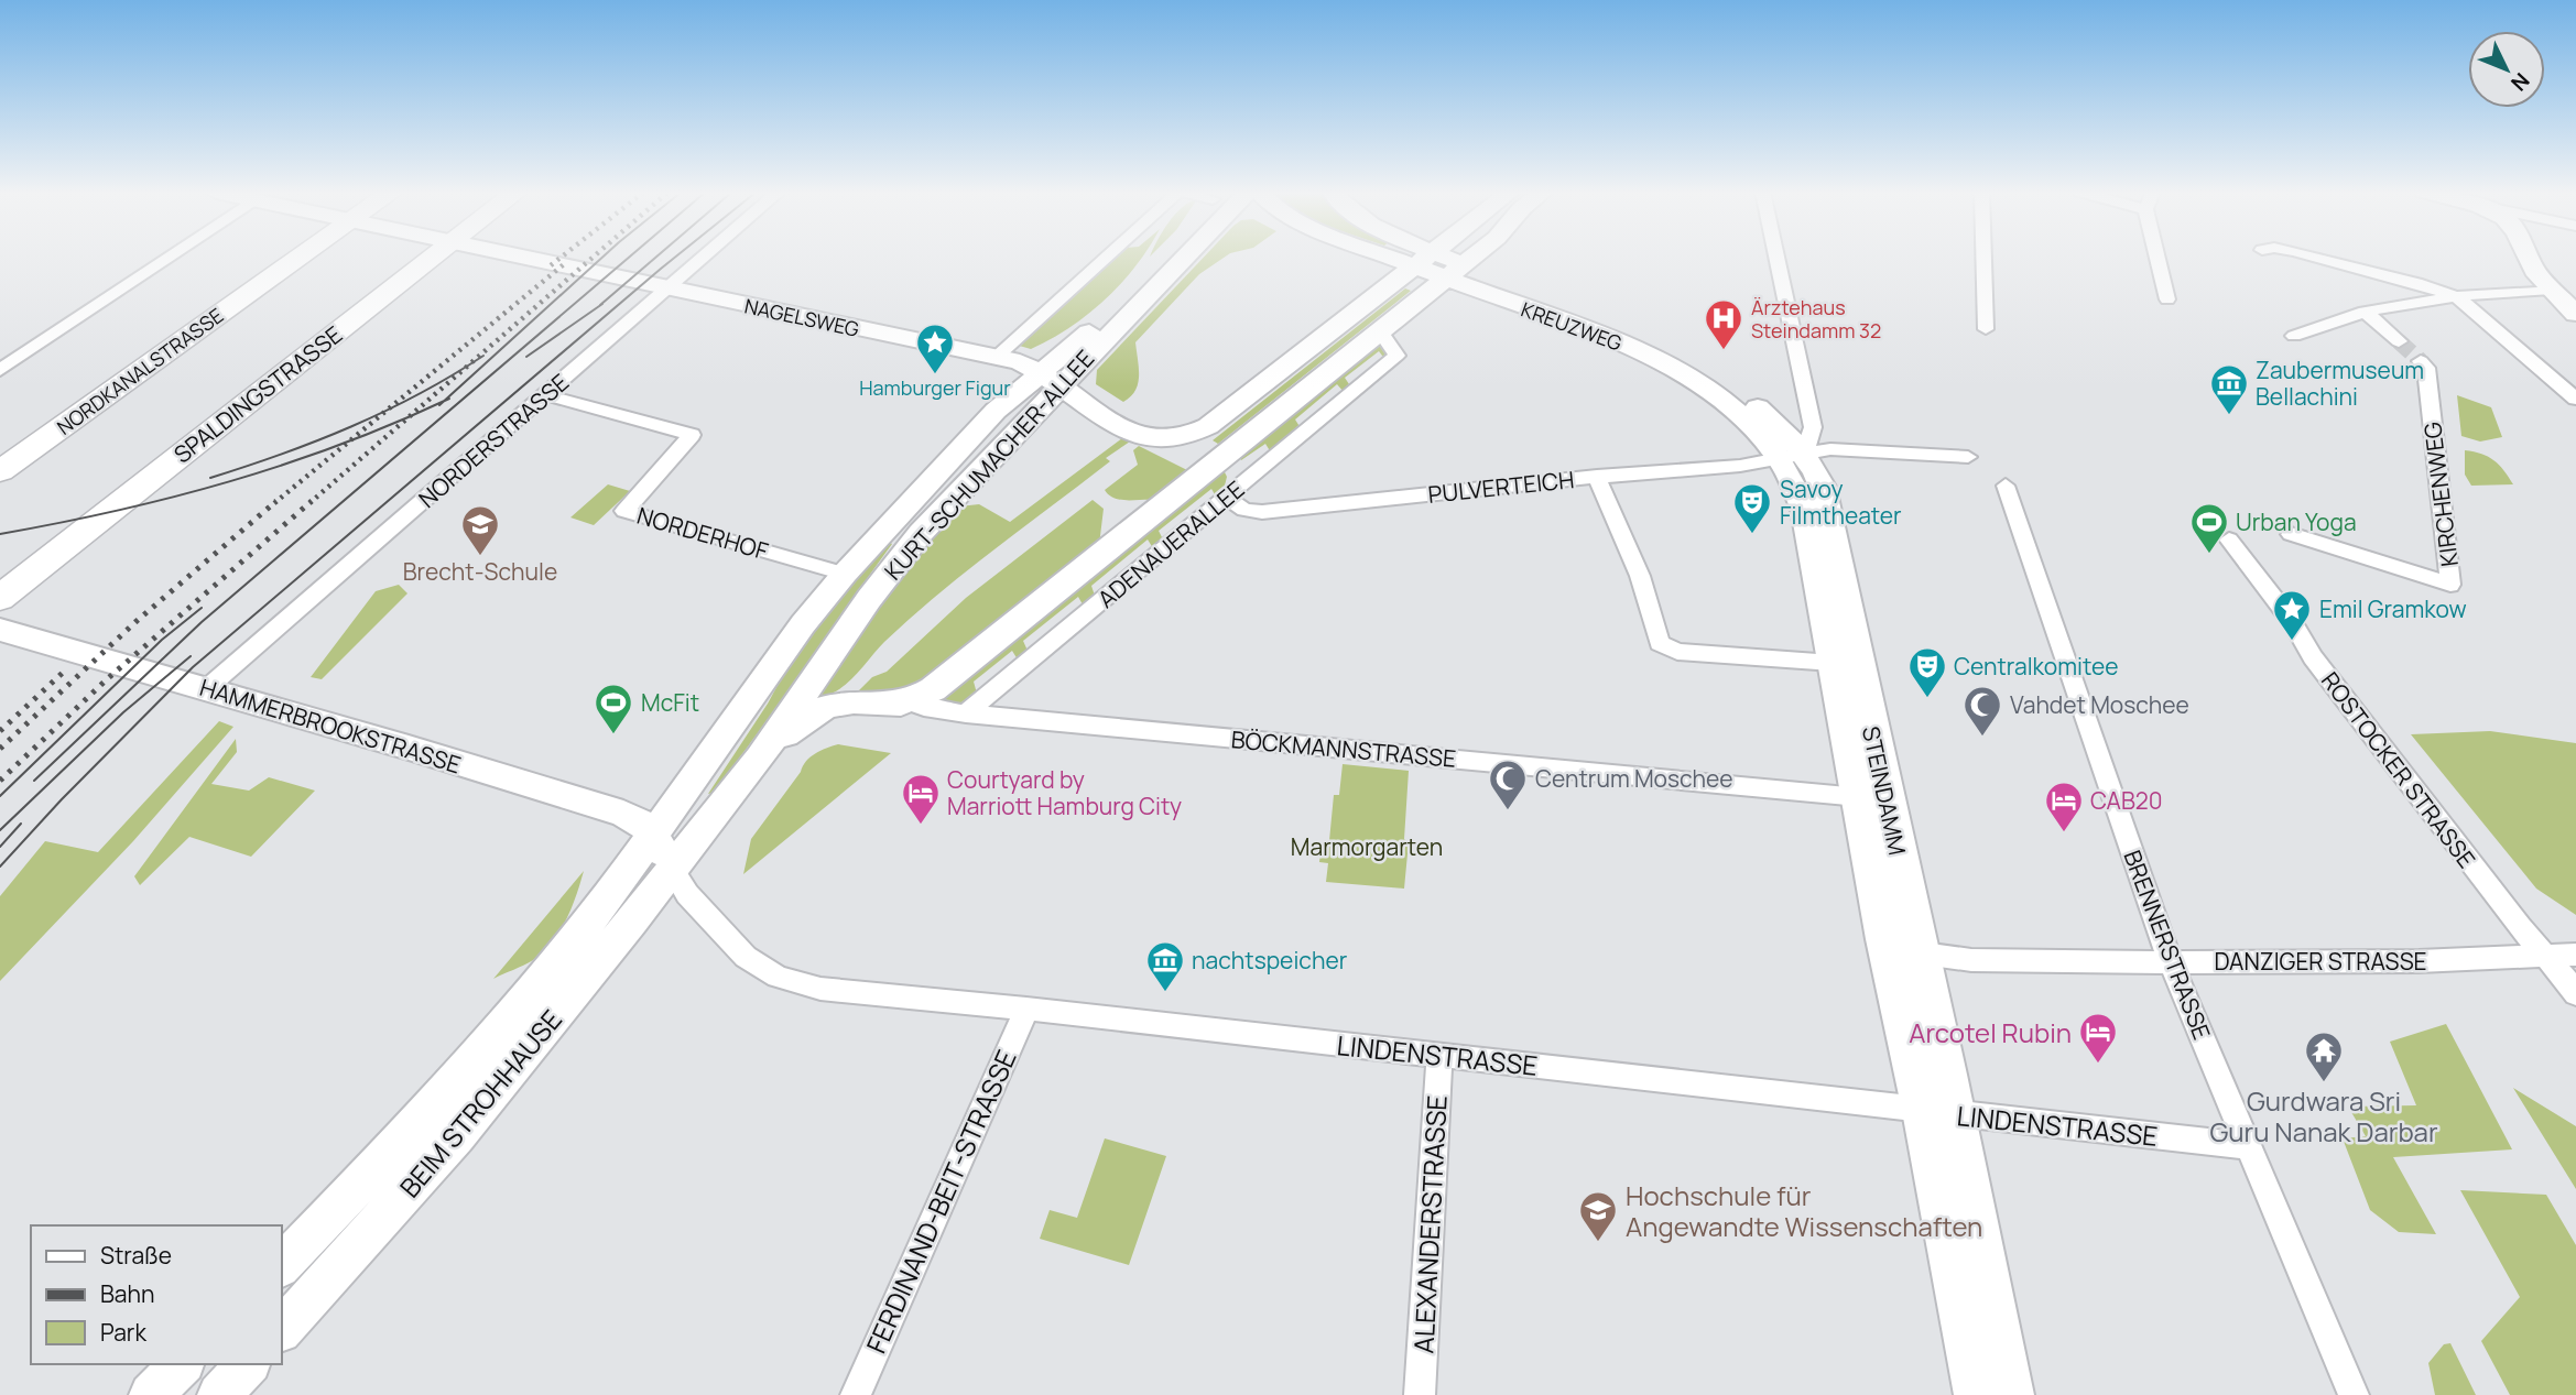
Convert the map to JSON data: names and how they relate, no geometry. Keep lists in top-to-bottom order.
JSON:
{
  "streets": {
    "main road": [
      "NAGELSWEG",
      "KREUZWEG",
      "NORDKANALSTRASSE",
      "SPALDINGSTRASSE",
      "KURT-SCHUMACHER-ALLEE",
      "ADENAUERALLEE",
      "HAMMERBROOKSTRASSE",
      "STEINDAMM",
      "BEIM STROHHAUSE"
    ],
    "street": [
      "NORDERSTRASSE",
      "PULVERTEICH",
      "KIRCHENWEG",
      "NORDERHOF",
      "BÖCKMANNSTRASSE",
      "ROSTOCKER STRASSE",
      "BRENNERSTRASSE",
      "DANZIGER STRASSE",
      "LINDENSTRASSE",
      "FERDINAND-BEIT-STRASSE",
      "ALEXANDERSTRASSE"
    ]
  },
  "crossings": [
    ["NAGELSWEG", "KREUZWEG"],
    ["NAGELSWEG", "NORDERSTRASSE"],
    ["NAGELSWEG", "KURT-SCHUMACHER-ALLEE"],
    ["KREUZWEG", "PULVERTEICH"],
    ["KREUZWEG", "ADENAUERALLEE"],
    ["KREUZWEG", "STEINDAMM"],
    ["NORDERSTRASSE", "NORDERHOF"],
    ["NORDERSTRASSE", "HAMMERBROOKSTRASSE"],
    ["KURT-SCHUMACHER-ALLEE", "NORDERHOF"],
    ["KURT-SCHUMACHER-ALLEE", "ADENAUERALLEE"],
    ["KURT-SCHUMACHER-ALLEE", "HAMMERBROOKSTRASSE"],
    ["KURT-SCHUMACHER-ALLEE", "LINDENSTRASSE"],
    ["KURT-SCHUMACHER-ALLEE", "BEIM STROHHAUSE"],
    ["PULVERTEICH", "ADENAUERALLEE"],
    ["PULVERTEICH", "STEINDAMM"],
    ["ADENAUERALLEE", "BÖCKMANNSTRASSE"],
    ["HAMMERBROOKSTRASSE", "BEIM STROHHAUSE"],
    ["BÖCKMANNSTRASSE", "STEINDAMM"],
    ["ROSTOCKER STRASSE", "DANZIGER STRASSE"],
    ["STEINDAMM", "DANZIGER STRASSE"],
    ["STEINDAMM", "LINDENSTRASSE"],
    ["BRENNERSTRASSE", "DANZIGER STRASSE"],
    ["BRENNERSTRASSE", "LINDENSTRASSE"],
    ["LINDENSTRASSE", "BEIM STROHHAUSE"],
    ["LINDENSTRASSE", "FERDINAND-BEIT-STRASSE"],
    ["LINDENSTRASSE", "ALEXANDERSTRASSE"]
  ],
  "parks": ["Marmorgarten"],
  "places": {
    "hospital": ["Ärztehaus Steindamm 32"],
    "place": ["Hamburger Figur", "Emil Gramkow"],
    "museum": ["Zaubermuseum Bellachini", "nachtspeicher"],
    "theatre": ["Savoy Filmtheater", "Centralkomitee"],
    "sports": ["Urban Yoga", "McFit"],
    "school or university": ["Brecht-Schule", "Hochschule für Angewandte Wissenschaften"],
    "mosque": ["Vahdet Moschee", "Centrum Moschee"],
    "hotel": ["Courtyard by Marriott Hamburg City", "CAB20", "Arcotel Rubin"],
    "temple": ["Gurdwara Sri Guru Nanak Darbar"]
  },
  "legend": ["Straße", "Bahn", "Park"],
  "north": "bottom right"
}
